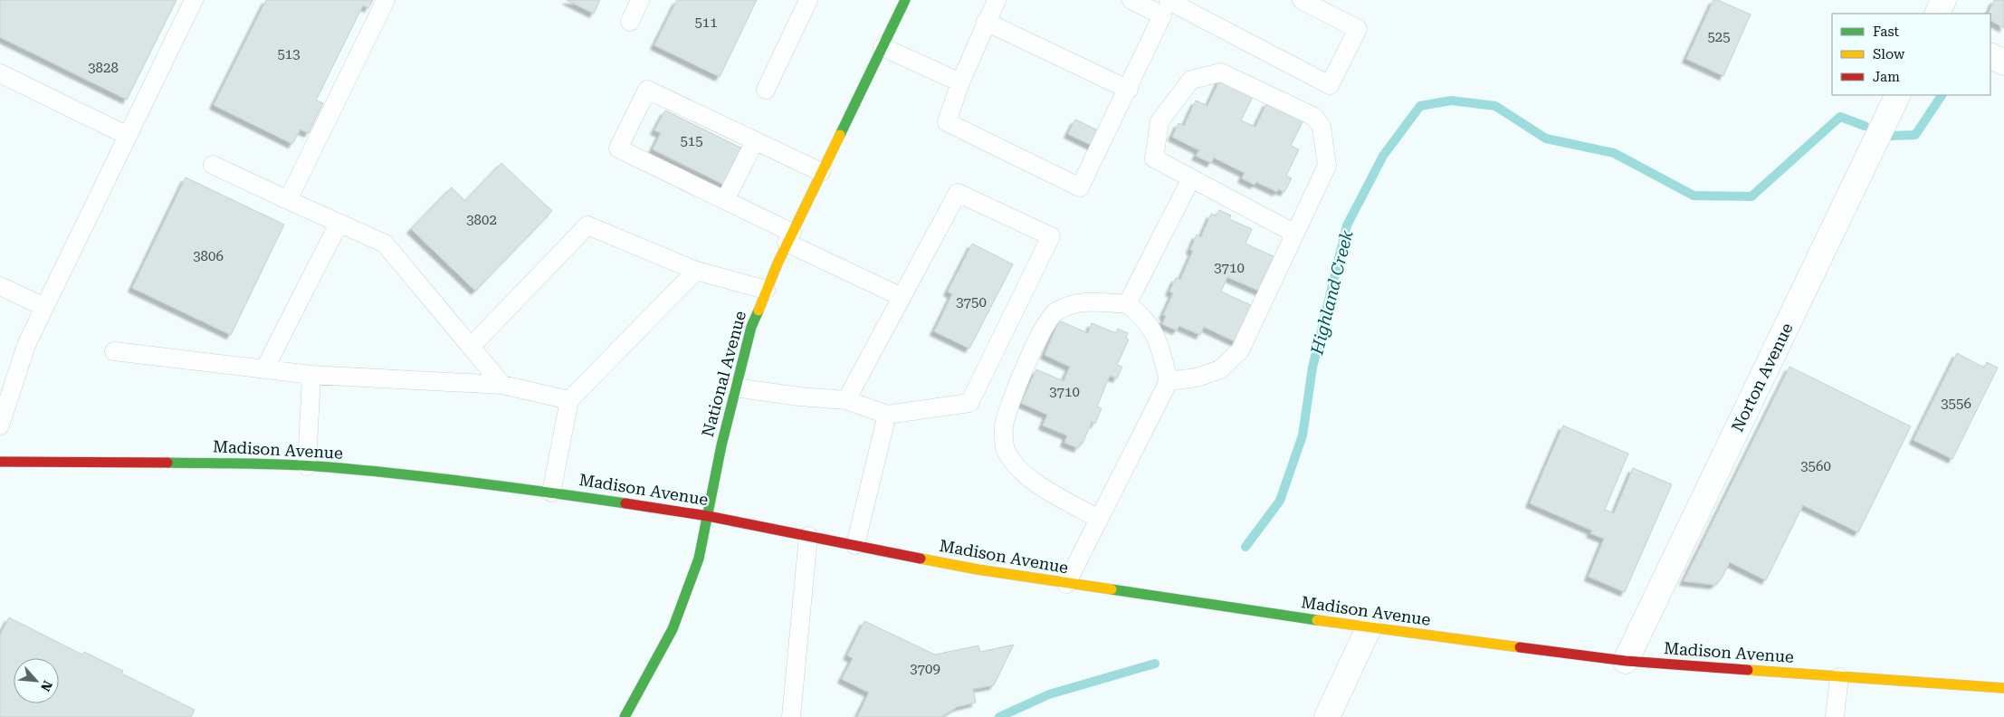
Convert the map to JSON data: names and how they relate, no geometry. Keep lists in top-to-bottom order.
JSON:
{
  "streets": {
    "main road": ["National Avenue", "Madison Avenue"],
    "street": ["Norton Avenue"]
  },
  "crossings": [
    ["National Avenue", "Madison Avenue"],
    ["Norton Avenue", "Madison Avenue"]
  ],
  "water": ["Highland Creek"],
  "house_numbers": [
    "511",
    "525",
    "513",
    "3828",
    "515",
    "3802",
    "3806",
    "3710",
    "3750",
    "3710",
    "3556",
    "3560",
    "3709"
  ],
  "legend": ["Fast", "Slow", "Jam"],
  "north": "bottom right"
}
